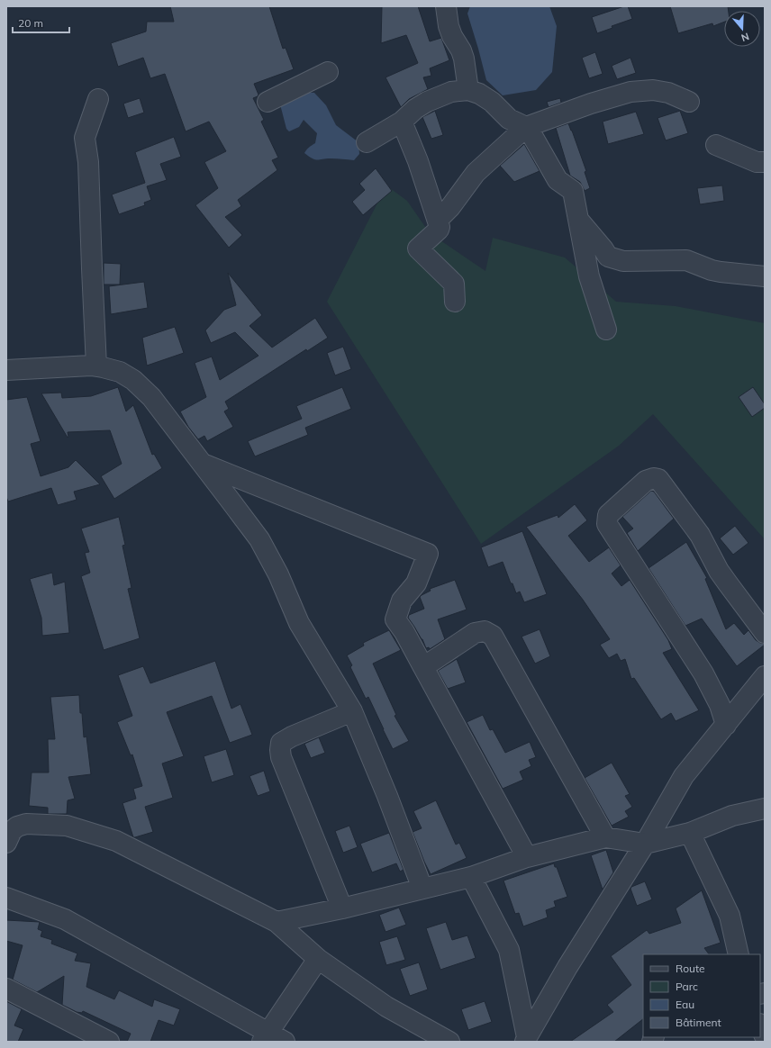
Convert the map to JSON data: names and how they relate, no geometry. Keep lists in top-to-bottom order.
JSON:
{
  "legend": [
    "Route",
    "Parc",
    "Eau",
    "Bâtiment"
  ],
  "scale_bar": "20 m",
  "north": "bottom"
}
